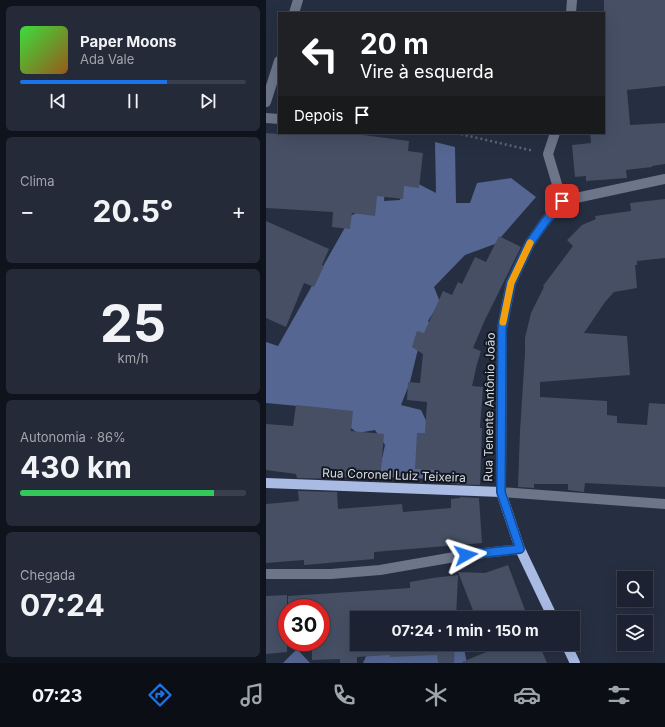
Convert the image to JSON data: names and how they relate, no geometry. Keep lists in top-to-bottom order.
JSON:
{
  "streets": {
    "main road": ["Rua Tenente Antônio João", "Rua Coronel Luiz Teixeira"]
  },
  "crossings": [
    ["Rua Tenente Antônio João", "Rua Coronel Luiz Teixeira"]
  ],
  "page": {
    "turn": ["20 m", "Vire à esquerda"],
    "song": ["Paper Moons", "Ada Vale"],
    "then": "Depois",
    "tile": [
      "Clima",
      ["25", "km/h"],
      ["Autonomia · 86%", "430 km"],
      ["Chegada", "07:24"]
    ],
    "heat": ["−", "20.5°", "+"],
    "limit": "30",
    "trip": "07:24 · 1 min · 150 m",
    "tabs": "07:23"
  }
}
